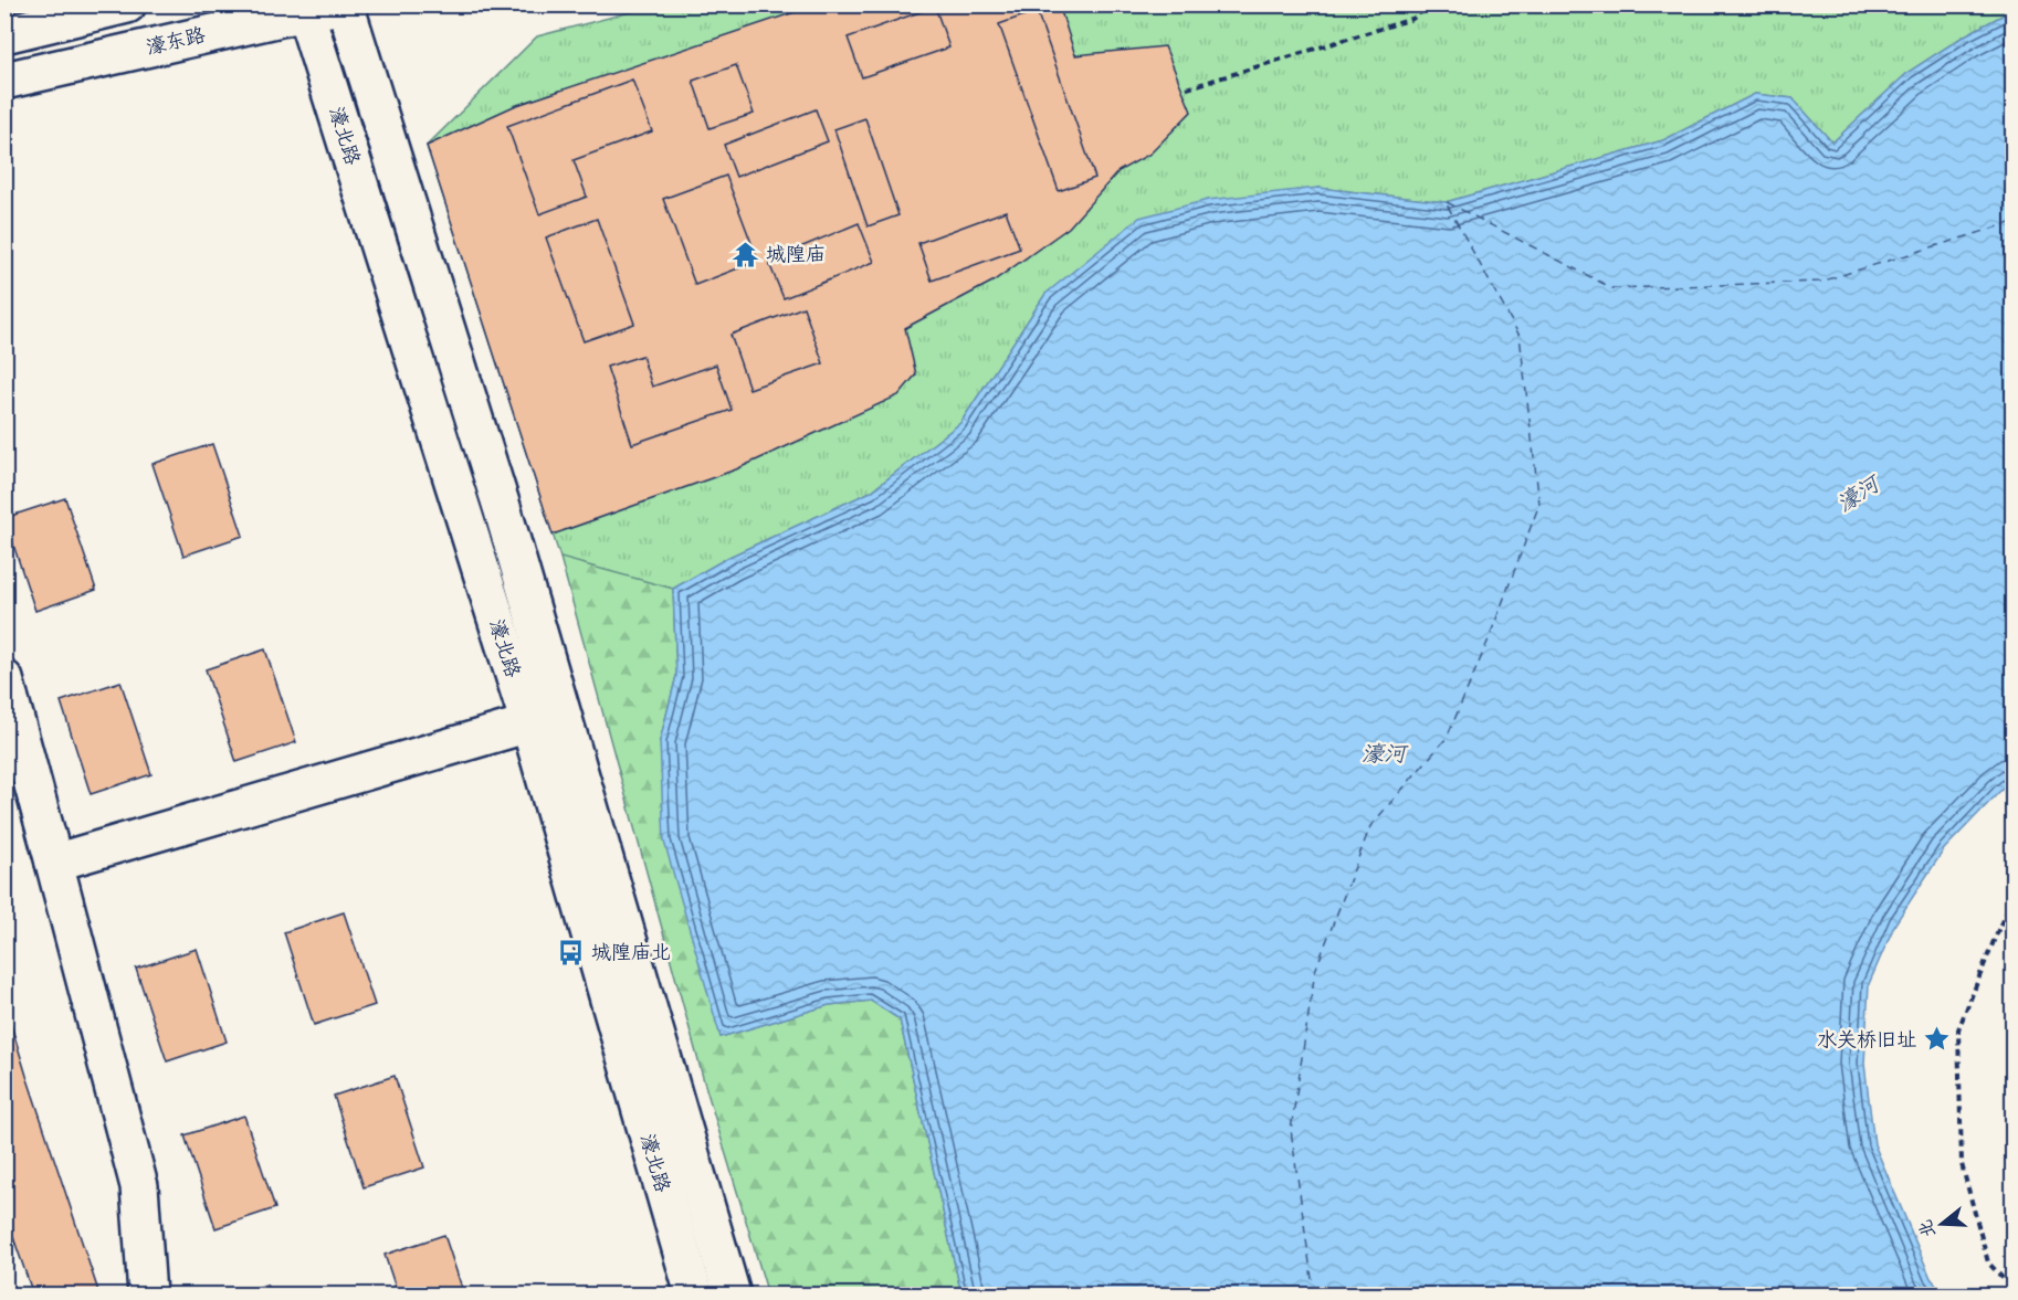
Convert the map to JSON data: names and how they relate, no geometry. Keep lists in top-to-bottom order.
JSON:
{
  "streets": {
    "street": ["濠东路", "濠北路"]
  },
  "crossings": [
    ["濠东路", "濠北路"]
  ],
  "water": ["濠河"],
  "places": {
    "temple": ["城隍庙"],
    "bus stop": ["城隍庙北"],
    "place": ["水关桥旧址"]
  },
  "north": "left"
}
